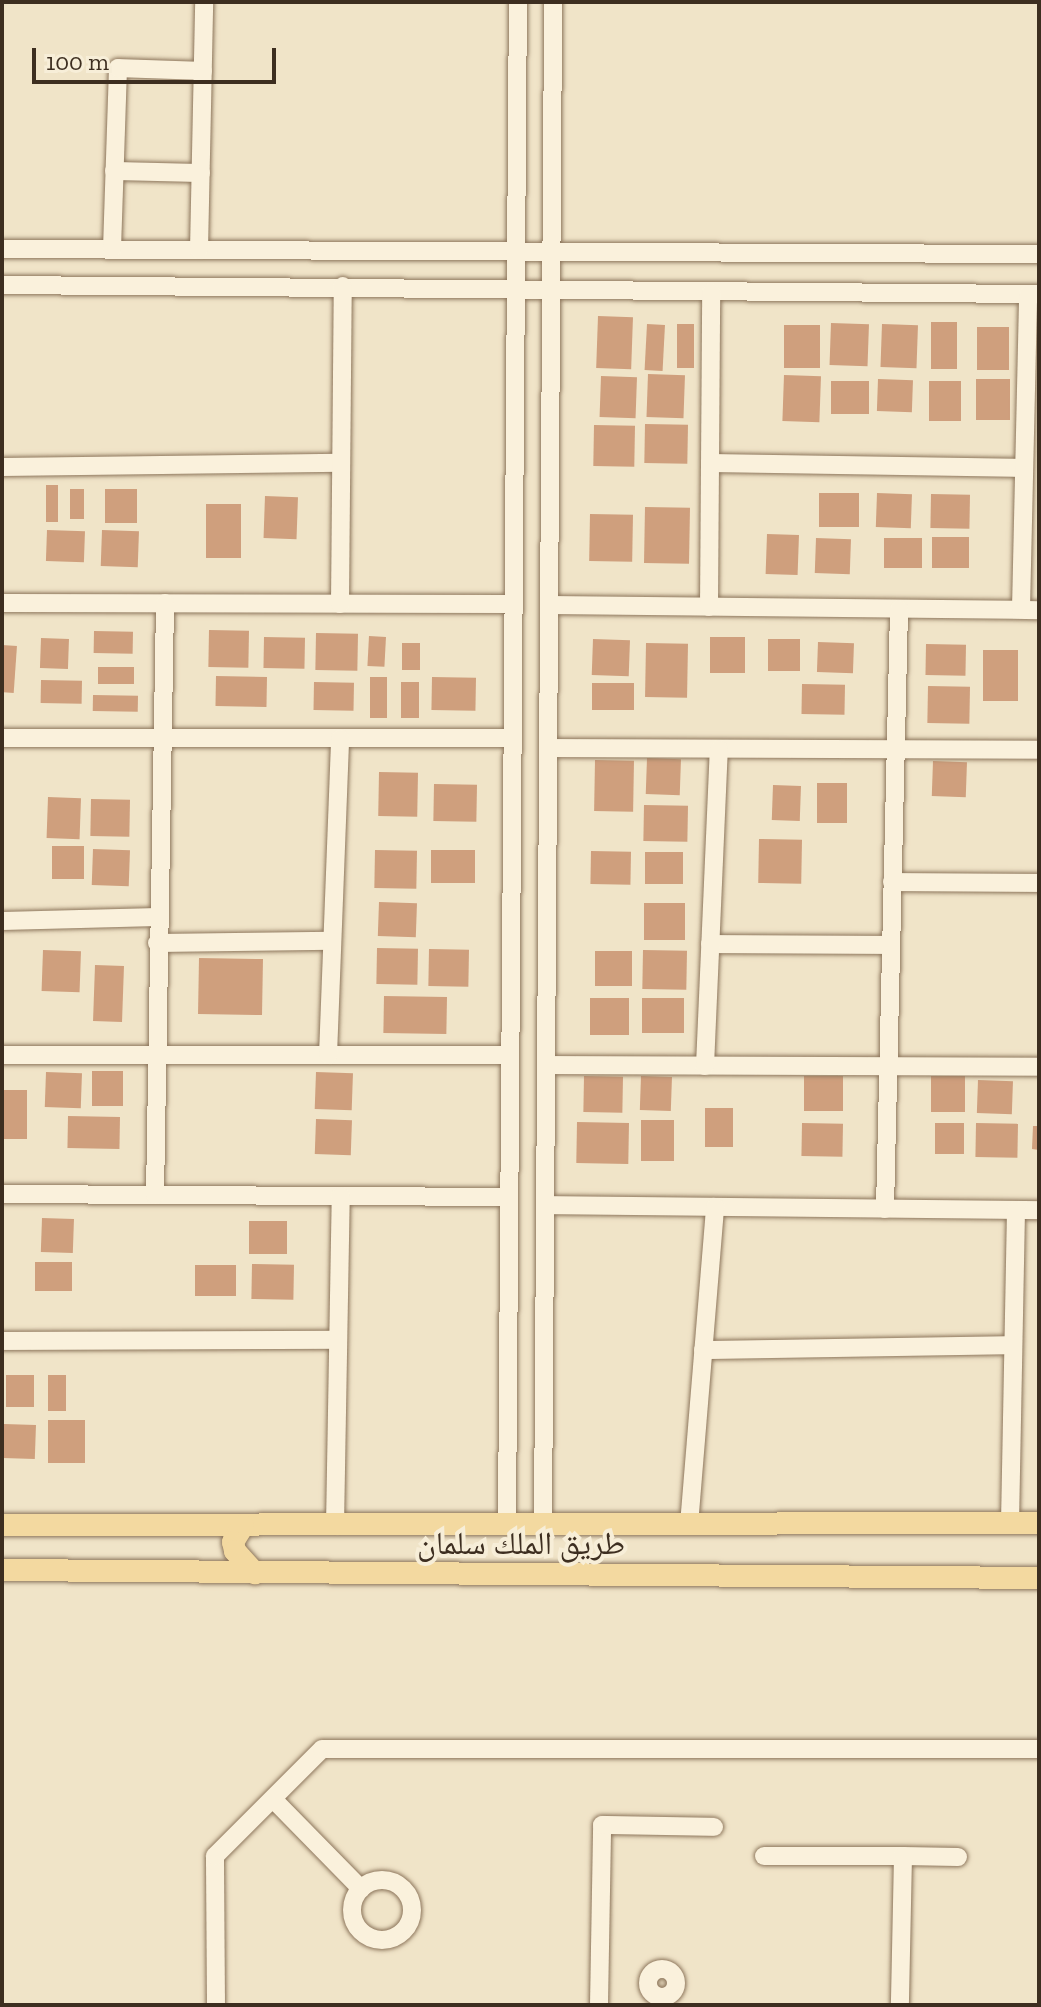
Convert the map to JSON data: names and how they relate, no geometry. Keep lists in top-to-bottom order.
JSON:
{
  "streets": {
    "main road": ["طريق الملك سلمان"]
  },
  "scale_bar": "100 m"
}
